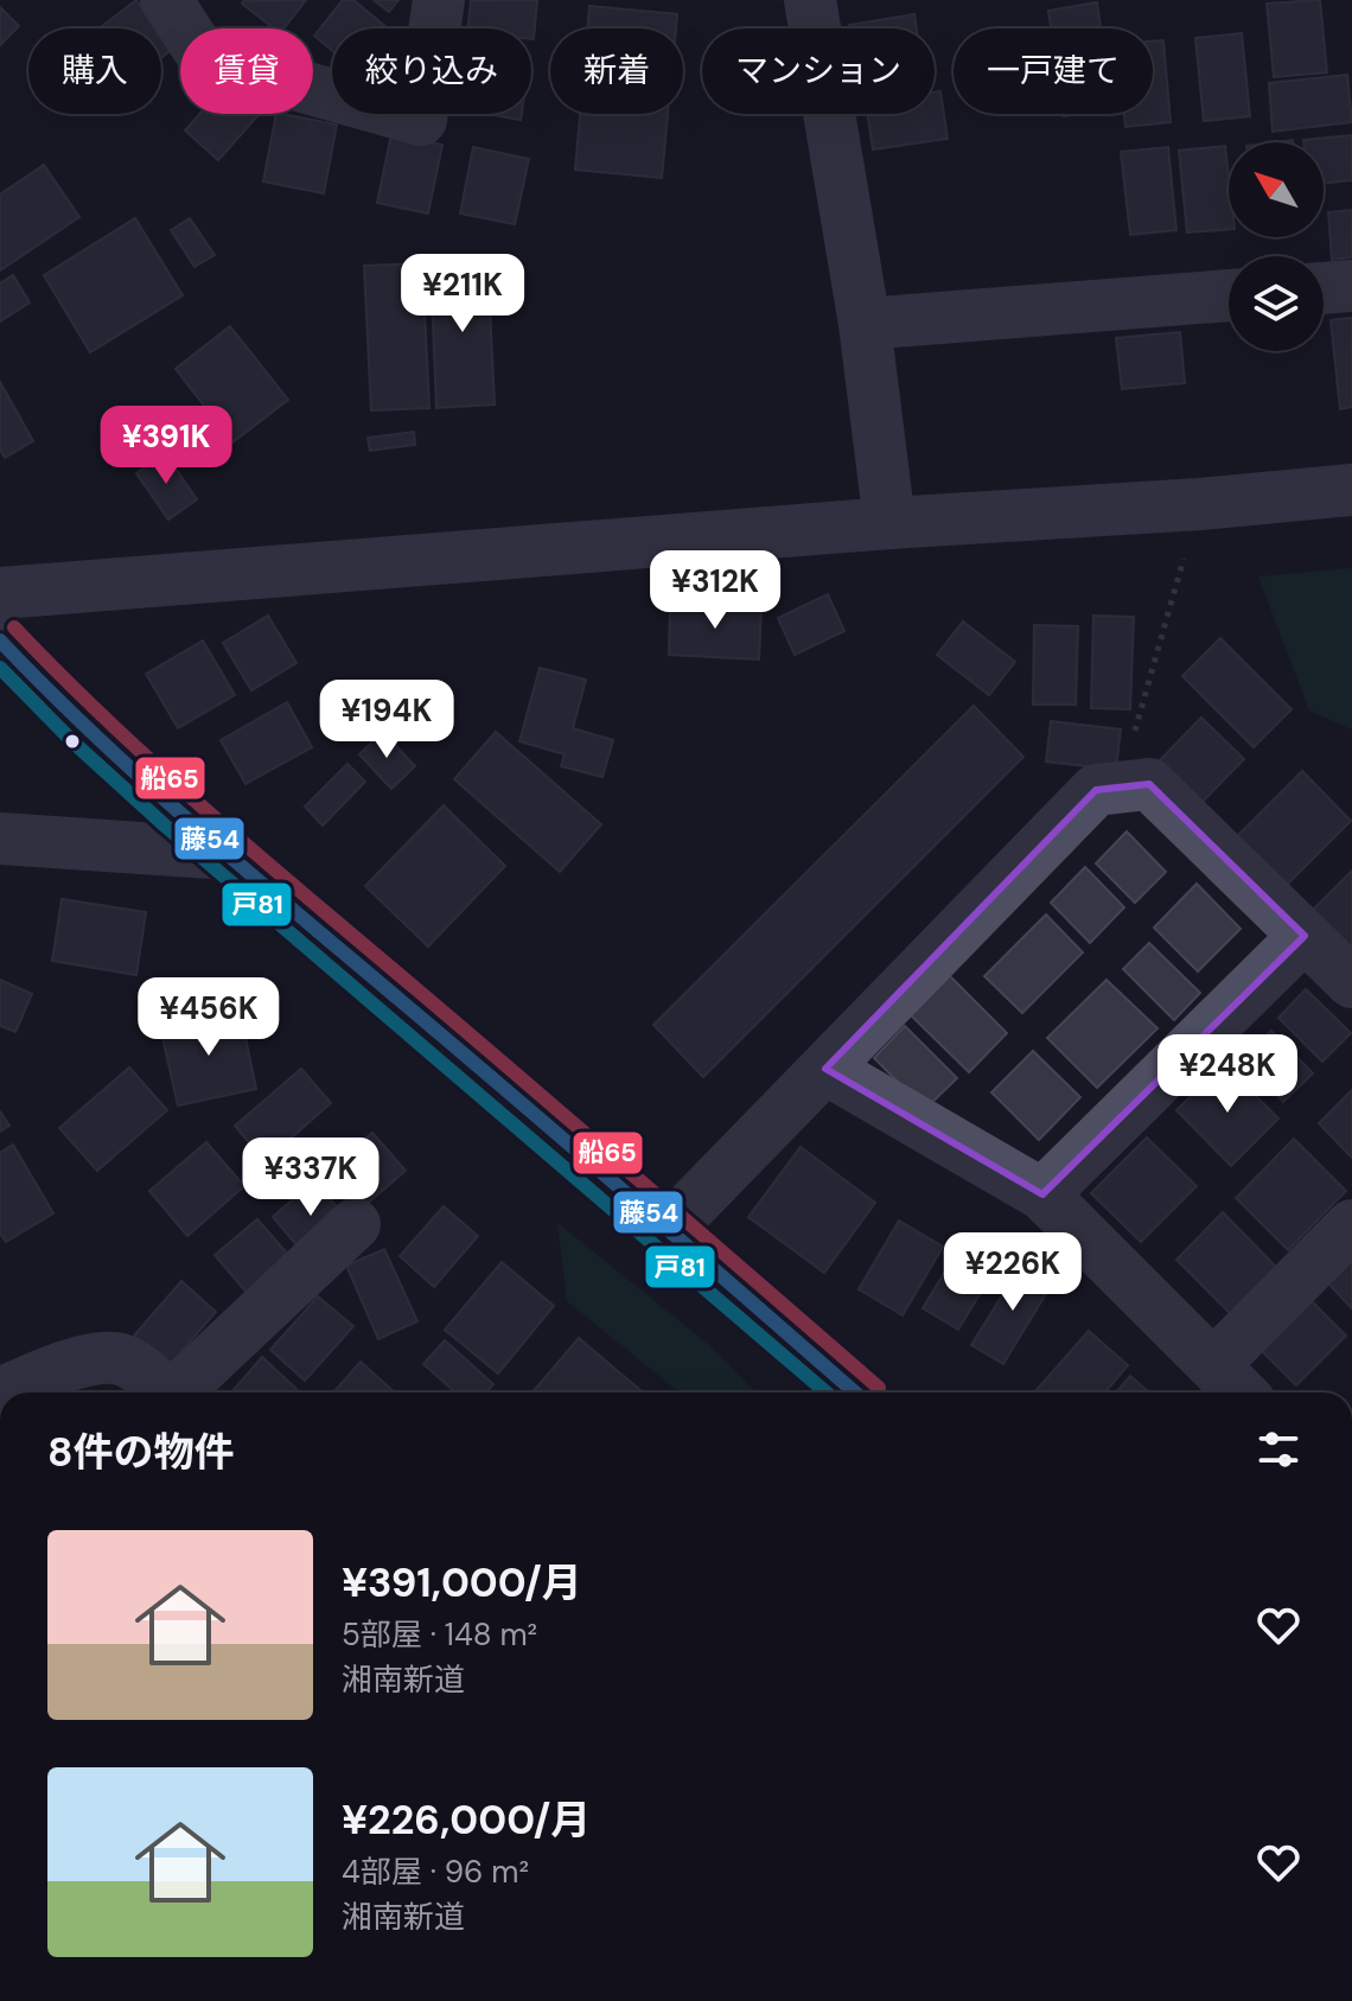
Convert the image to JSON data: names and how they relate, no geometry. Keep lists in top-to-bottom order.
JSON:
{
  "lines": ["transit line 船65", "transit line 藤54", "transit line 戸81"],
  "north": "top left",
  "page": {
    "chip": [
      "購入",
      "賃貸",
      "絞り込み",
      "新着",
      "マンション",
      "一戸建て"
    ],
    "price": [
      "¥211K",
      "¥391K",
      "¥312K",
      "¥194K",
      "¥456K",
      "¥248K",
      "¥337K",
      "¥226K"
    ],
    "heading": "8件の物件",
    "list": [
      {
        "name": "¥391,000/月",
        "note": "5部屋 · 148 m² · 湘南新道"
      },
      {
        "name": "¥226,000/月",
        "note": "4部屋 · 96 m² · 湘南新道"
      }
    ]
  }
}
